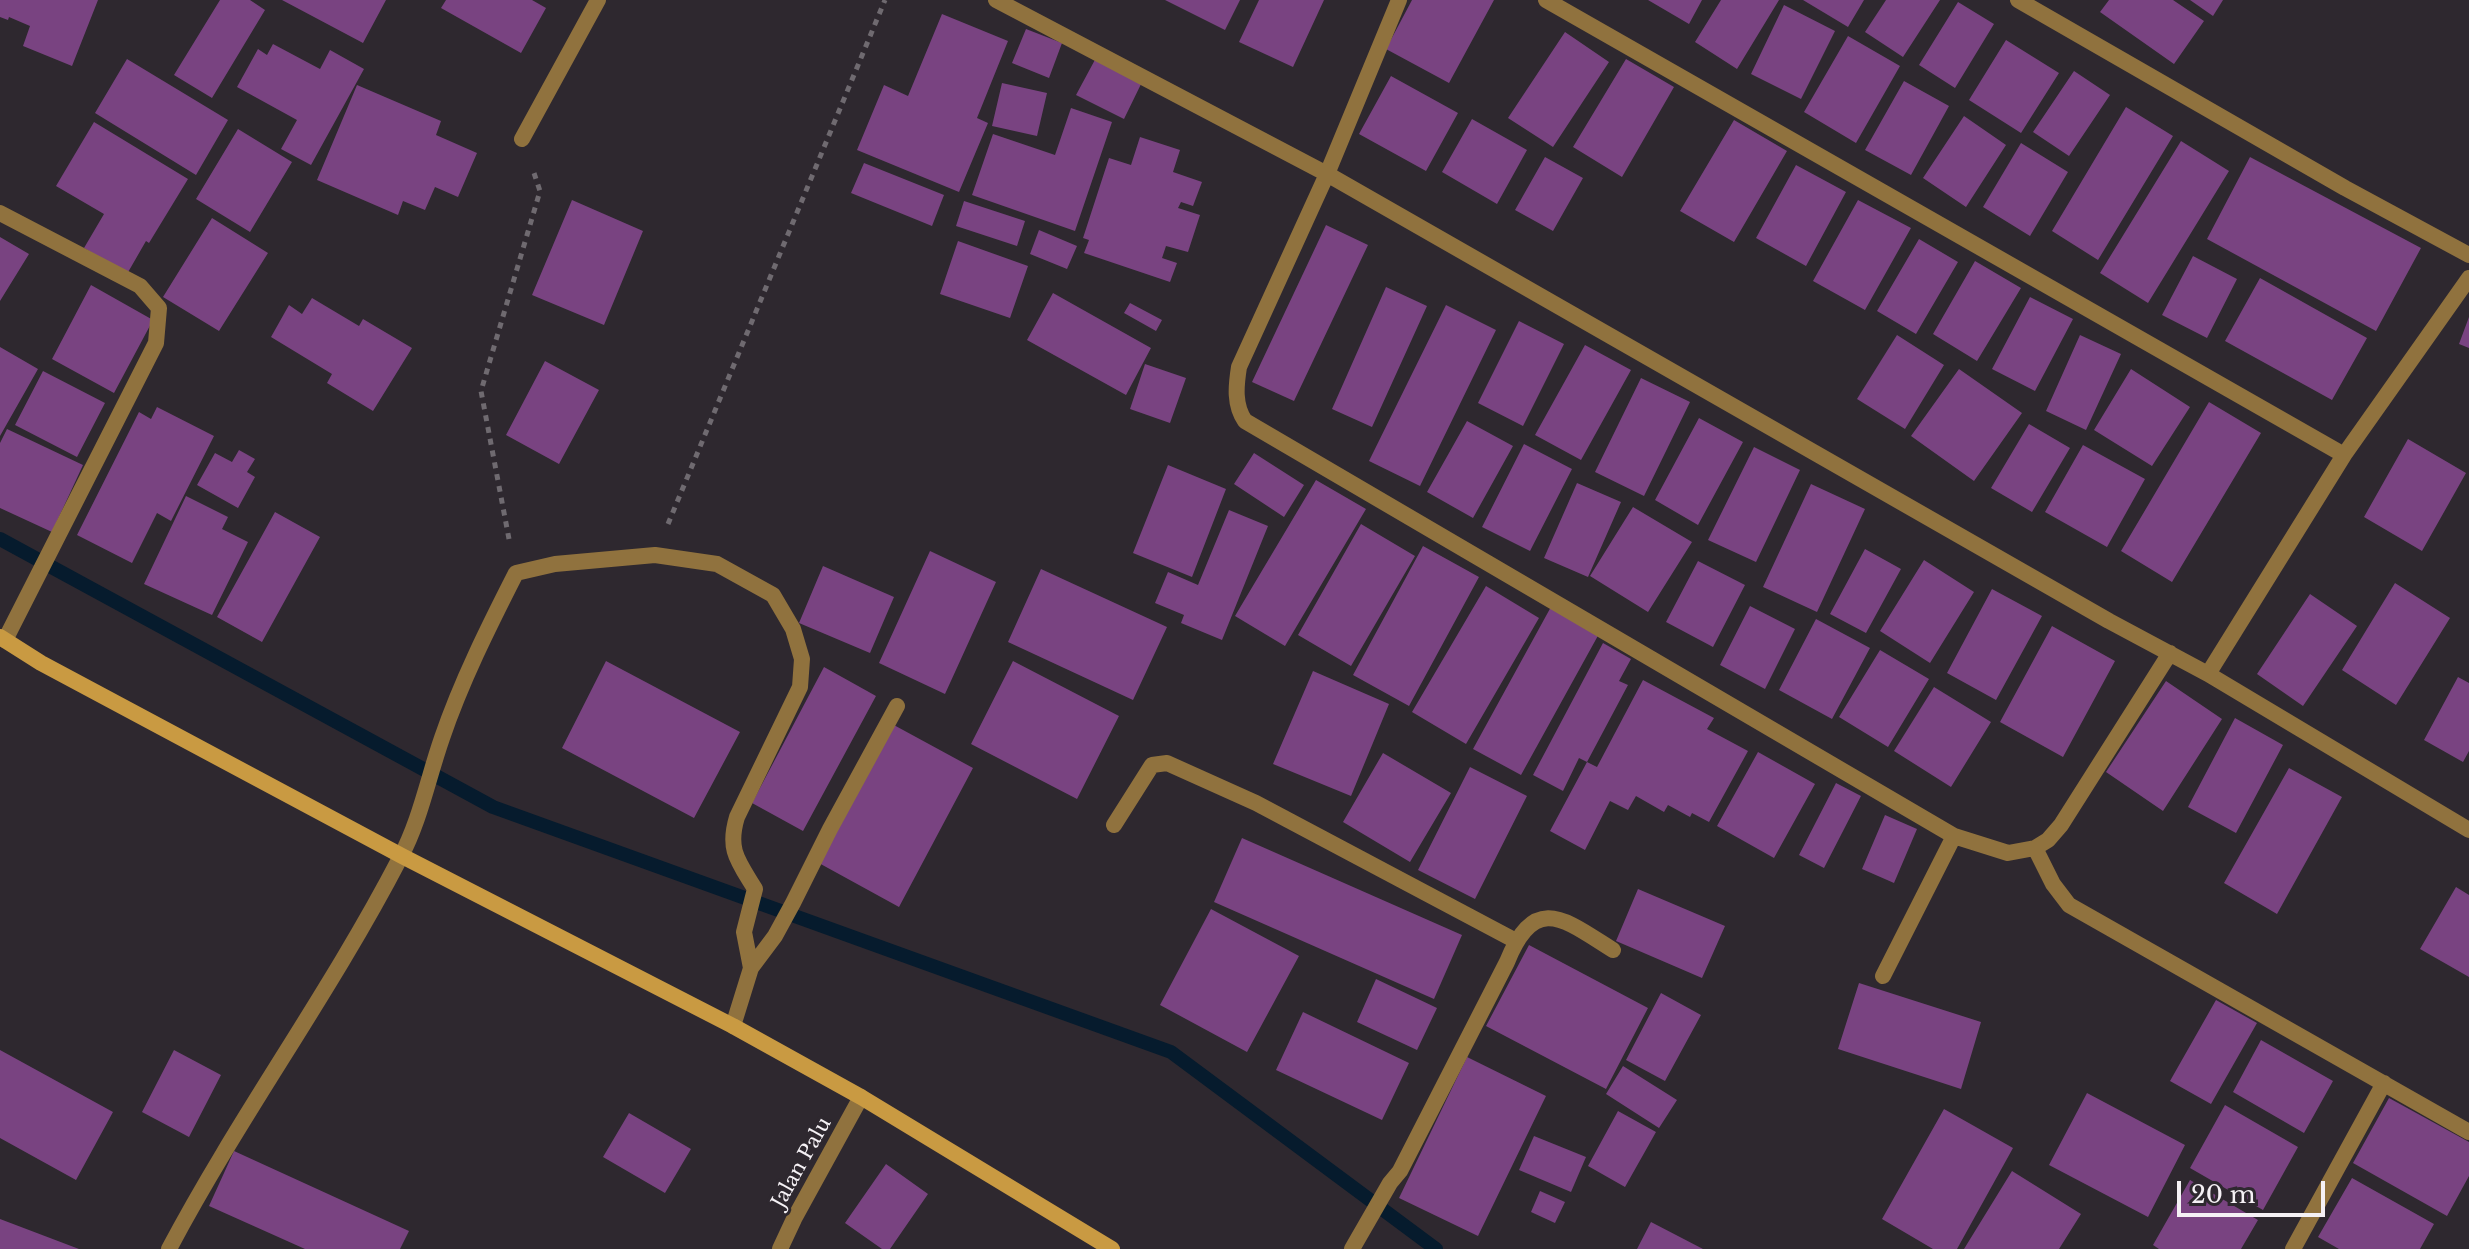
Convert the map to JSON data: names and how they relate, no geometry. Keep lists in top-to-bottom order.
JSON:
{
  "streets": {
    "street": ["Jalan Palu"]
  },
  "scale_bar": "20 m"
}
